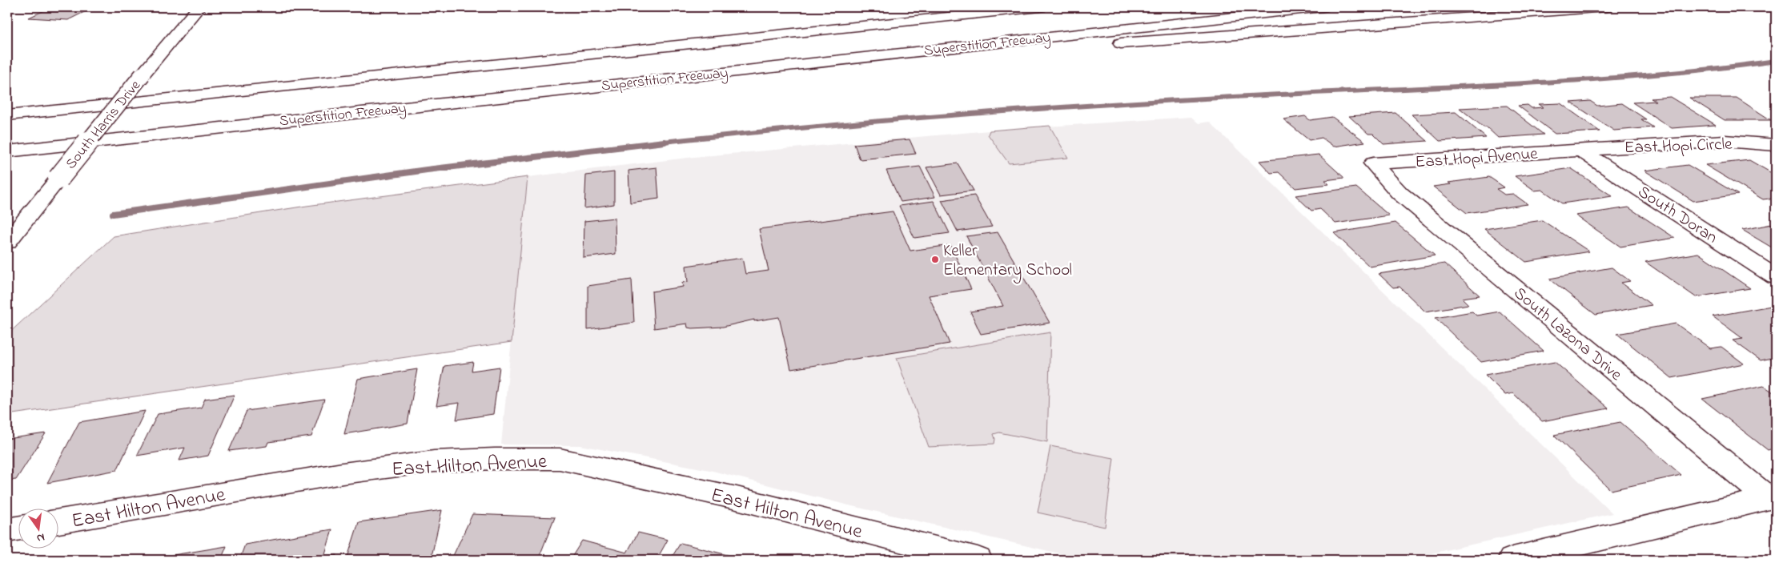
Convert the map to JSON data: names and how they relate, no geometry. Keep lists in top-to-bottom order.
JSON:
{
  "streets": {
    "main road": [
      "Superstition Freeway",
      "South Harris Drive",
      "East Hopi Circle",
      "East Hopi Avenue",
      "South Doran",
      "South Lazona Drive",
      "East Hilton Avenue"
    ]
  },
  "crossings": [
    ["East Hopi Circle", "East Hopi Avenue"],
    ["East Hopi Circle", "South Doran"],
    ["East Hopi Avenue", "South Doran"],
    ["East Hopi Avenue", "South Lazona Drive"]
  ],
  "places": ["Keller Elementary School"],
  "north": "bottom"
}
